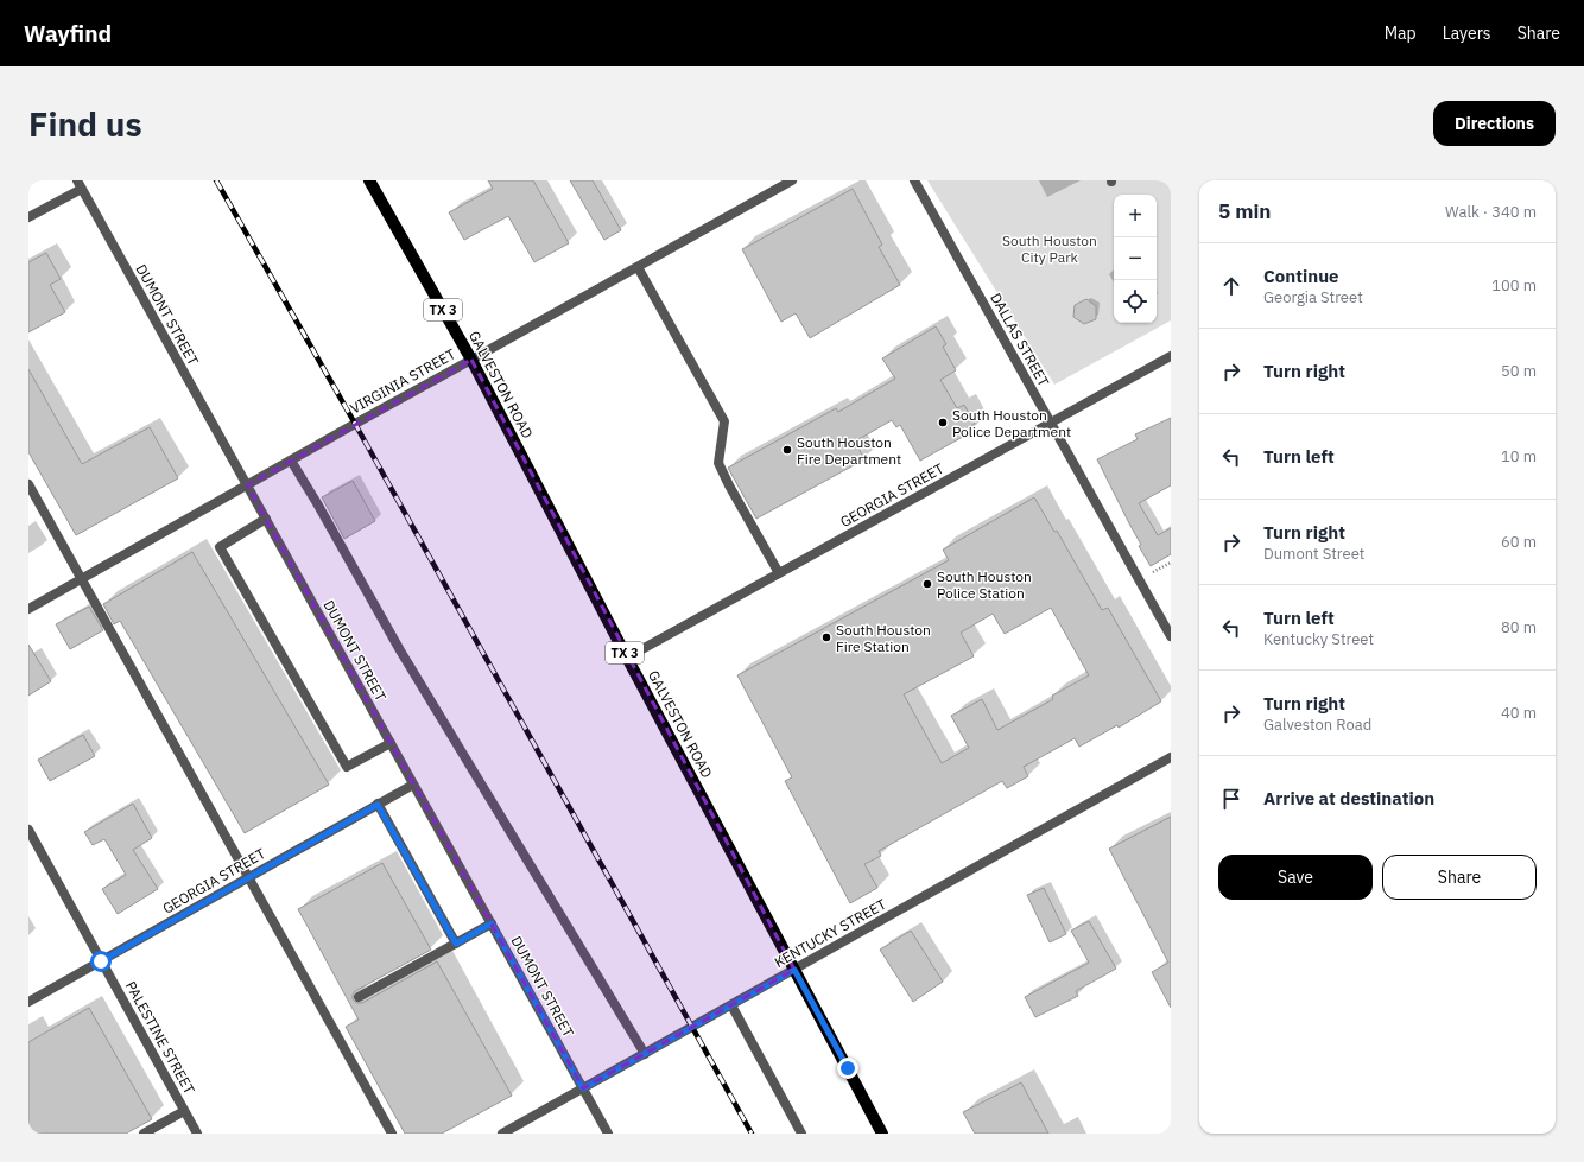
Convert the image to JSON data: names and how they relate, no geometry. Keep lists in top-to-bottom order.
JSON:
{
  "streets": {
    "main road": ["TX 3", "GALVESTON ROAD"],
    "street": [
      "DUMONT STREET",
      "DALLAS STREET",
      "VIRGINIA STREET",
      "GEORGIA STREET",
      "KENTUCKY STREET",
      "PALESTINE STREET"
    ]
  },
  "crossings": [
    ["DUMONT STREET", "VIRGINIA STREET"],
    ["DUMONT STREET", "GEORGIA STREET"],
    ["DUMONT STREET", "KENTUCKY STREET"],
    ["DALLAS STREET", "GEORGIA STREET"],
    ["VIRGINIA STREET", "GALVESTON ROAD"],
    ["GALVESTON ROAD", "GEORGIA STREET"],
    ["GALVESTON ROAD", "KENTUCKY STREET"],
    ["GEORGIA STREET", "PALESTINE STREET"]
  ],
  "parks": ["South Houston City Park"],
  "places": [
    "South Houston Police Department",
    "South Houston Fire Department",
    "South Houston Police Station",
    "South Houston Fire Station"
  ],
  "page": {
    "header": "Wayfind",
    "nav": ["Map", "Layers", "Share"],
    "buttons": [
      "Directions",
      ["Save", "Share"]
    ],
    "title": "Find us",
    "heading": ["5 min", "Walk · 340 m"],
    "map_buttons": ["+", "−"],
    "list": [
      ["Continue", "Georgia Street", "100 m"],
      ["Turn right", "50 m"],
      ["Turn left", "10 m"],
      ["Turn right", "Dumont Street", "60 m"],
      ["Turn left", "Kentucky Street", "80 m"],
      ["Turn right", "Galveston Road", "40 m"],
      "Arrive at destination"
    ]
  }
}
